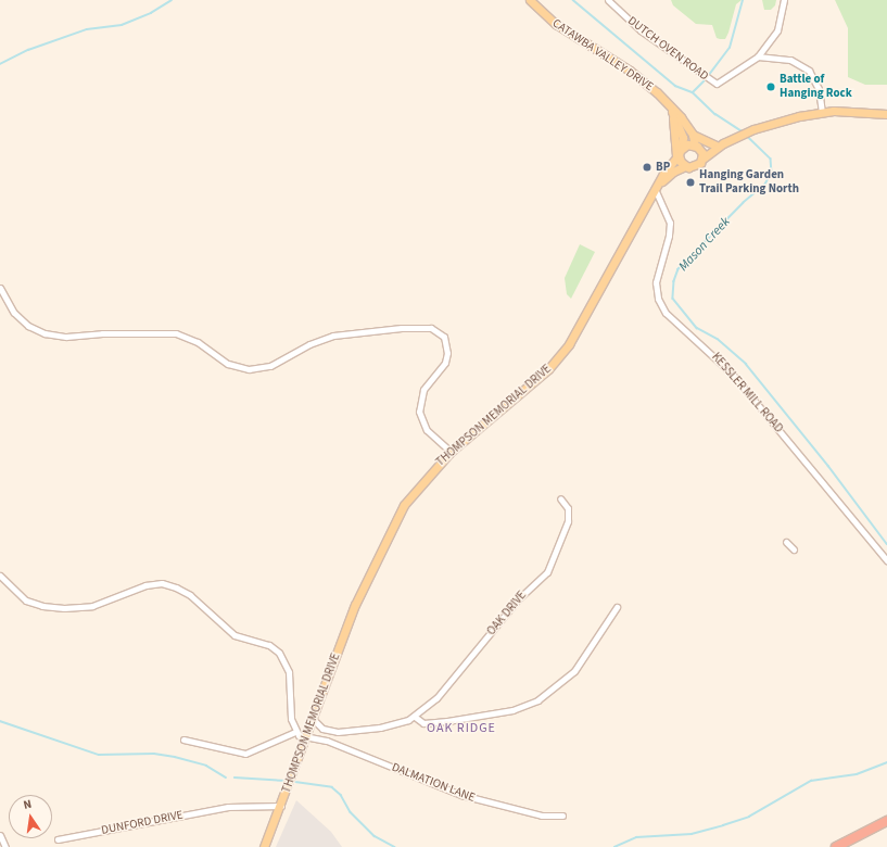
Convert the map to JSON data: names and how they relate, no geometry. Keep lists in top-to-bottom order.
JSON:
{
  "streets": {
    "main road": ["CATAWBA VALLEY DRIVE", "THOMPSON MEMORIAL DRIVE"],
    "street": [
      "DUTCH OVEN ROAD",
      "KESSLER MILL ROAD",
      "OAK DRIVE",
      "DALMATION LANE",
      "DUNFORD DRIVE"
    ]
  },
  "crossings": [
    ["CATAWBA VALLEY DRIVE", "THOMPSON MEMORIAL DRIVE"],
    ["KESSLER MILL ROAD", "THOMPSON MEMORIAL DRIVE"],
    ["THOMPSON MEMORIAL DRIVE", "OAK DRIVE"],
    ["THOMPSON MEMORIAL DRIVE", "DALMATION LANE"],
    ["THOMPSON MEMORIAL DRIVE", "DUNFORD DRIVE"]
  ],
  "districts": ["OAK RIDGE"],
  "water": ["Mason Creek"],
  "places": ["Battle of Hanging Rock", "BP", "Hanging Garden Trail Parking North"],
  "north": "top"
}
